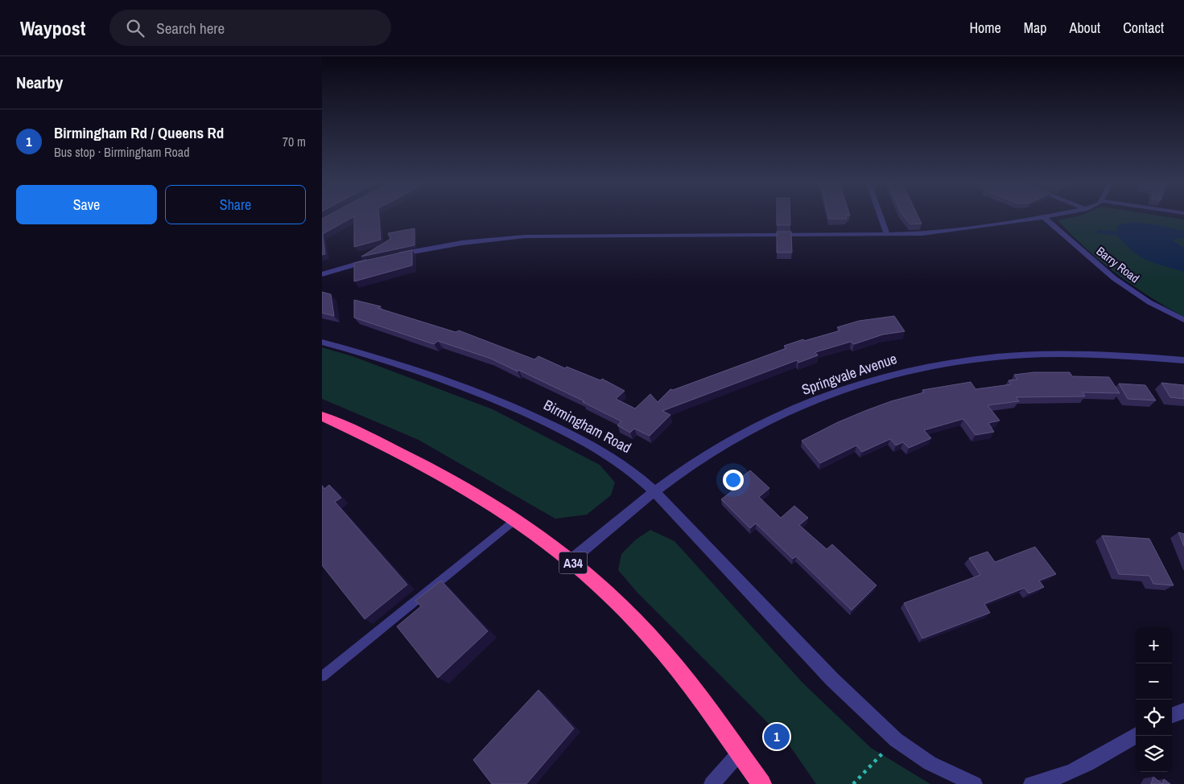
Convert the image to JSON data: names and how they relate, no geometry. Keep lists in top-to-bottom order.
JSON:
{
  "streets": {
    "highway": ["A34"],
    "street": ["Barry Road", "Springvale Avenue", "Birmingham Road"]
  },
  "crossings": [
    ["Springvale Avenue", "Birmingham Road"],
    ["Springvale Avenue", "A34"]
  ],
  "page": {
    "header": "Waypost",
    "search": "Search here",
    "nav": [
      "Home",
      "Map",
      "About",
      "Contact"
    ],
    "heading": "Nearby",
    "list": [
      {
        "mark": "1",
        "name": "Birmingham Rd / Queens Rd",
        "note": "Bus stop · Birmingham Road",
        "value": "70 m"
      }
    ],
    "buttons": ["Save", "Share"],
    "map_buttons": ["+", "−"],
    "pins": "1"
  }
}
